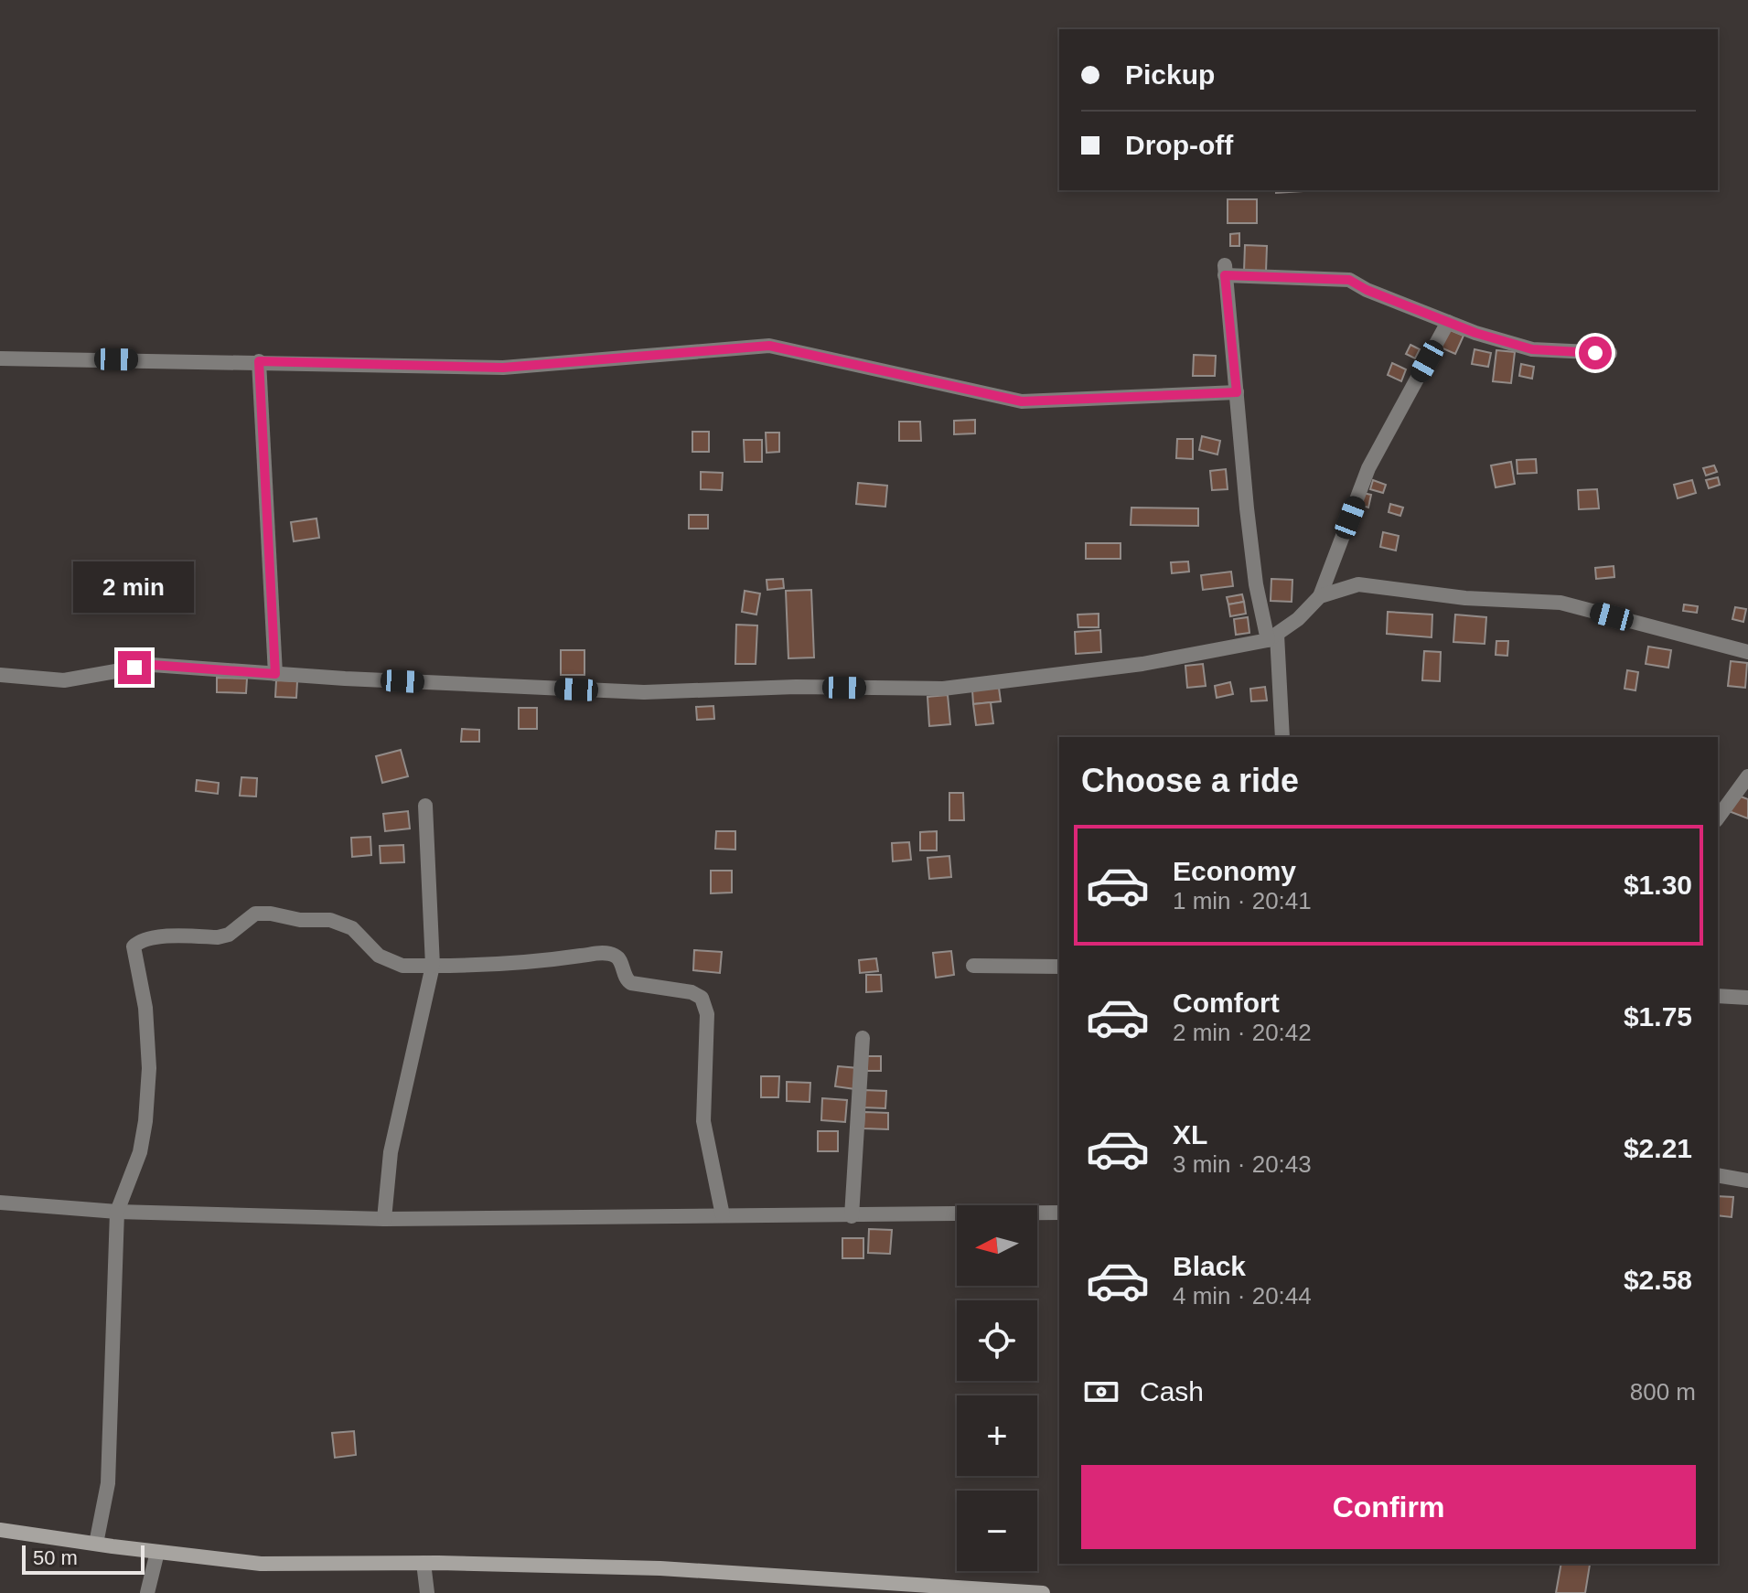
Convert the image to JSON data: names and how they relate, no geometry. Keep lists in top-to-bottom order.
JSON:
{
  "scale_bar": "50 m",
  "north": "left",
  "page": {
    "banner": ["Pickup", "Drop-off"],
    "bubble": "2 min",
    "heading": "Choose a ride",
    "list": [
      {
        "name": "Economy",
        "note": "1 min · 20:41",
        "value": "$1.30"
      },
      {
        "name": "Comfort",
        "note": "2 min · 20:42",
        "value": "$1.75"
      },
      {
        "name": "XL",
        "note": "3 min · 20:43",
        "value": "$2.21"
      },
      {
        "name": "Black",
        "note": "4 min · 20:44",
        "value": "$2.58"
      }
    ],
    "map_buttons": ["+", "−"],
    "pay": ["Cash", "800 m"],
    "buttons": "Confirm",
    "scale": "50 m"
  }
}
